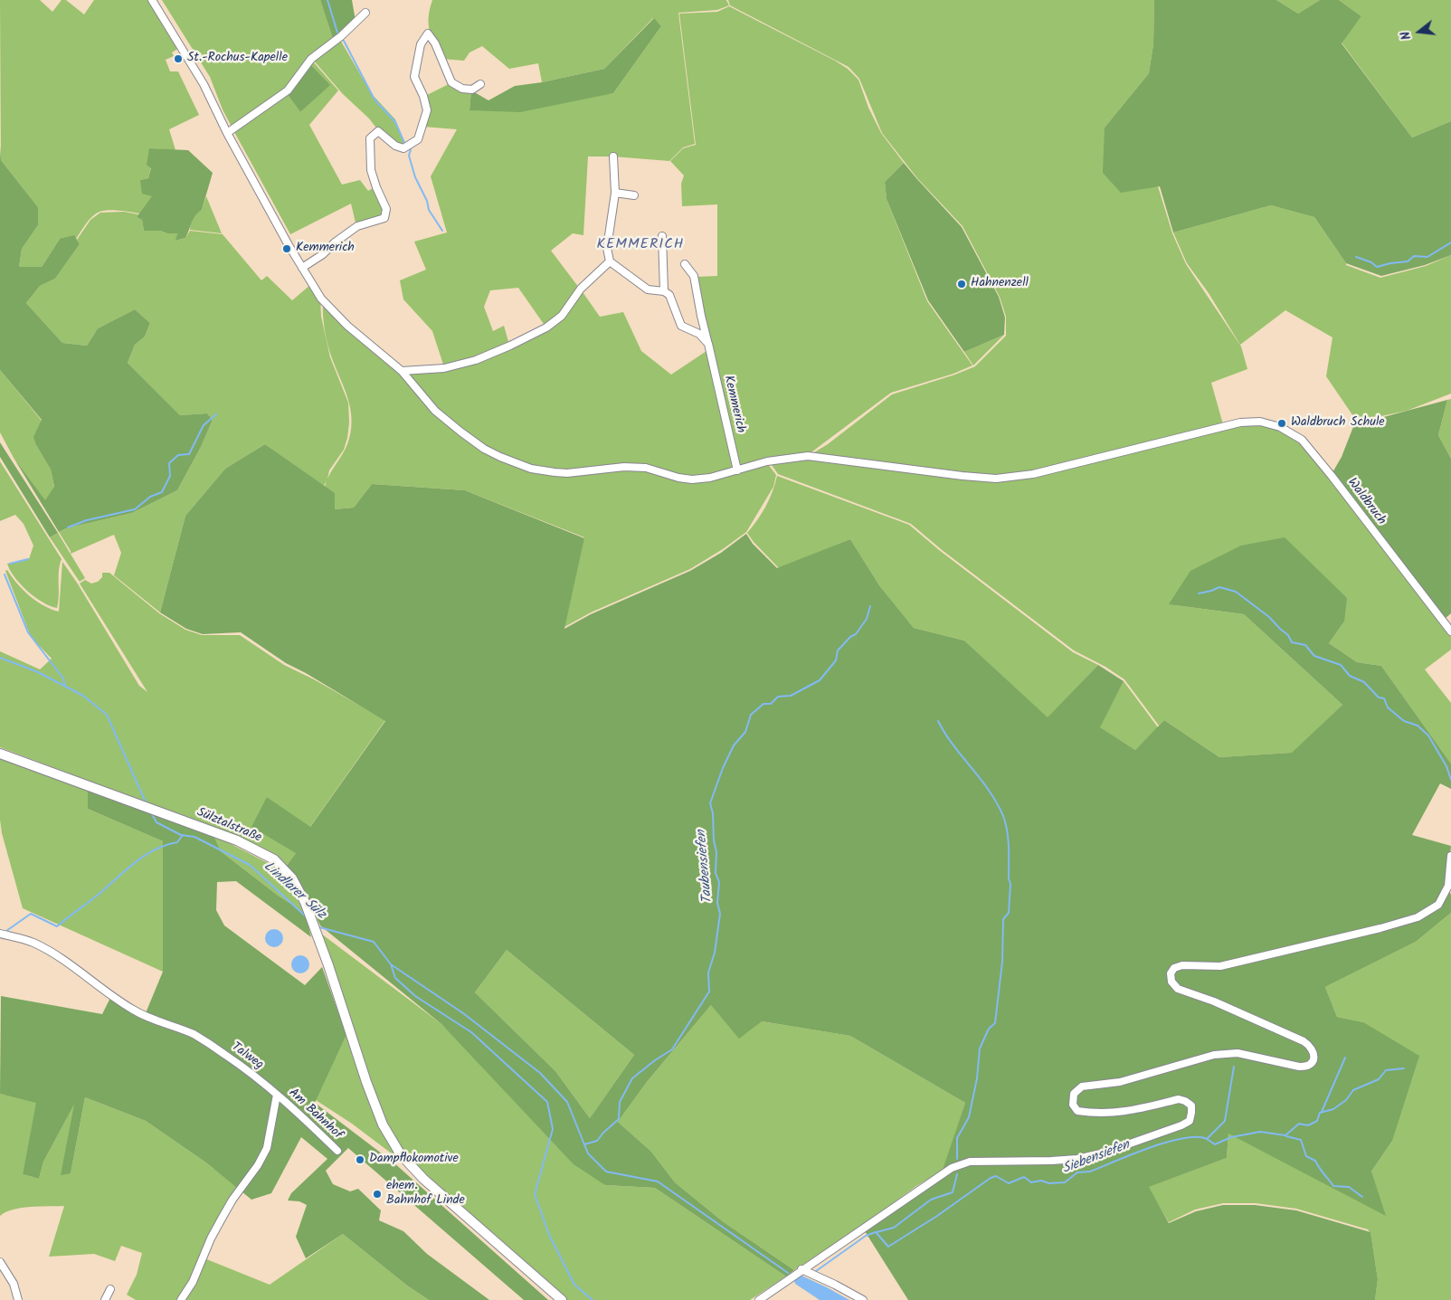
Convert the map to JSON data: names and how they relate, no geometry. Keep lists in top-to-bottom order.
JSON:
{
  "streets": {
    "main road": ["Sülztalstraße"],
    "street": [
      "Kemmerich",
      "Waldbruch",
      "Talweg",
      "Am Bahnhof"
    ]
  },
  "crossings": [
    ["Kemmerich", "Waldbruch"],
    ["Talweg", "Am Bahnhof"]
  ],
  "districts": ["KEMMERICH"],
  "water": ["Taubensiefen", "Lindlarer Sülz", "Siebensiefen"],
  "places": [
    "St.-Rochus-Kapelle",
    "Kemmerich",
    "Hahnenzell",
    "Waldbruch Schule",
    "Dampflokomotive",
    "ehem. Bahnhof Linde"
  ],
  "north": "left"
}
